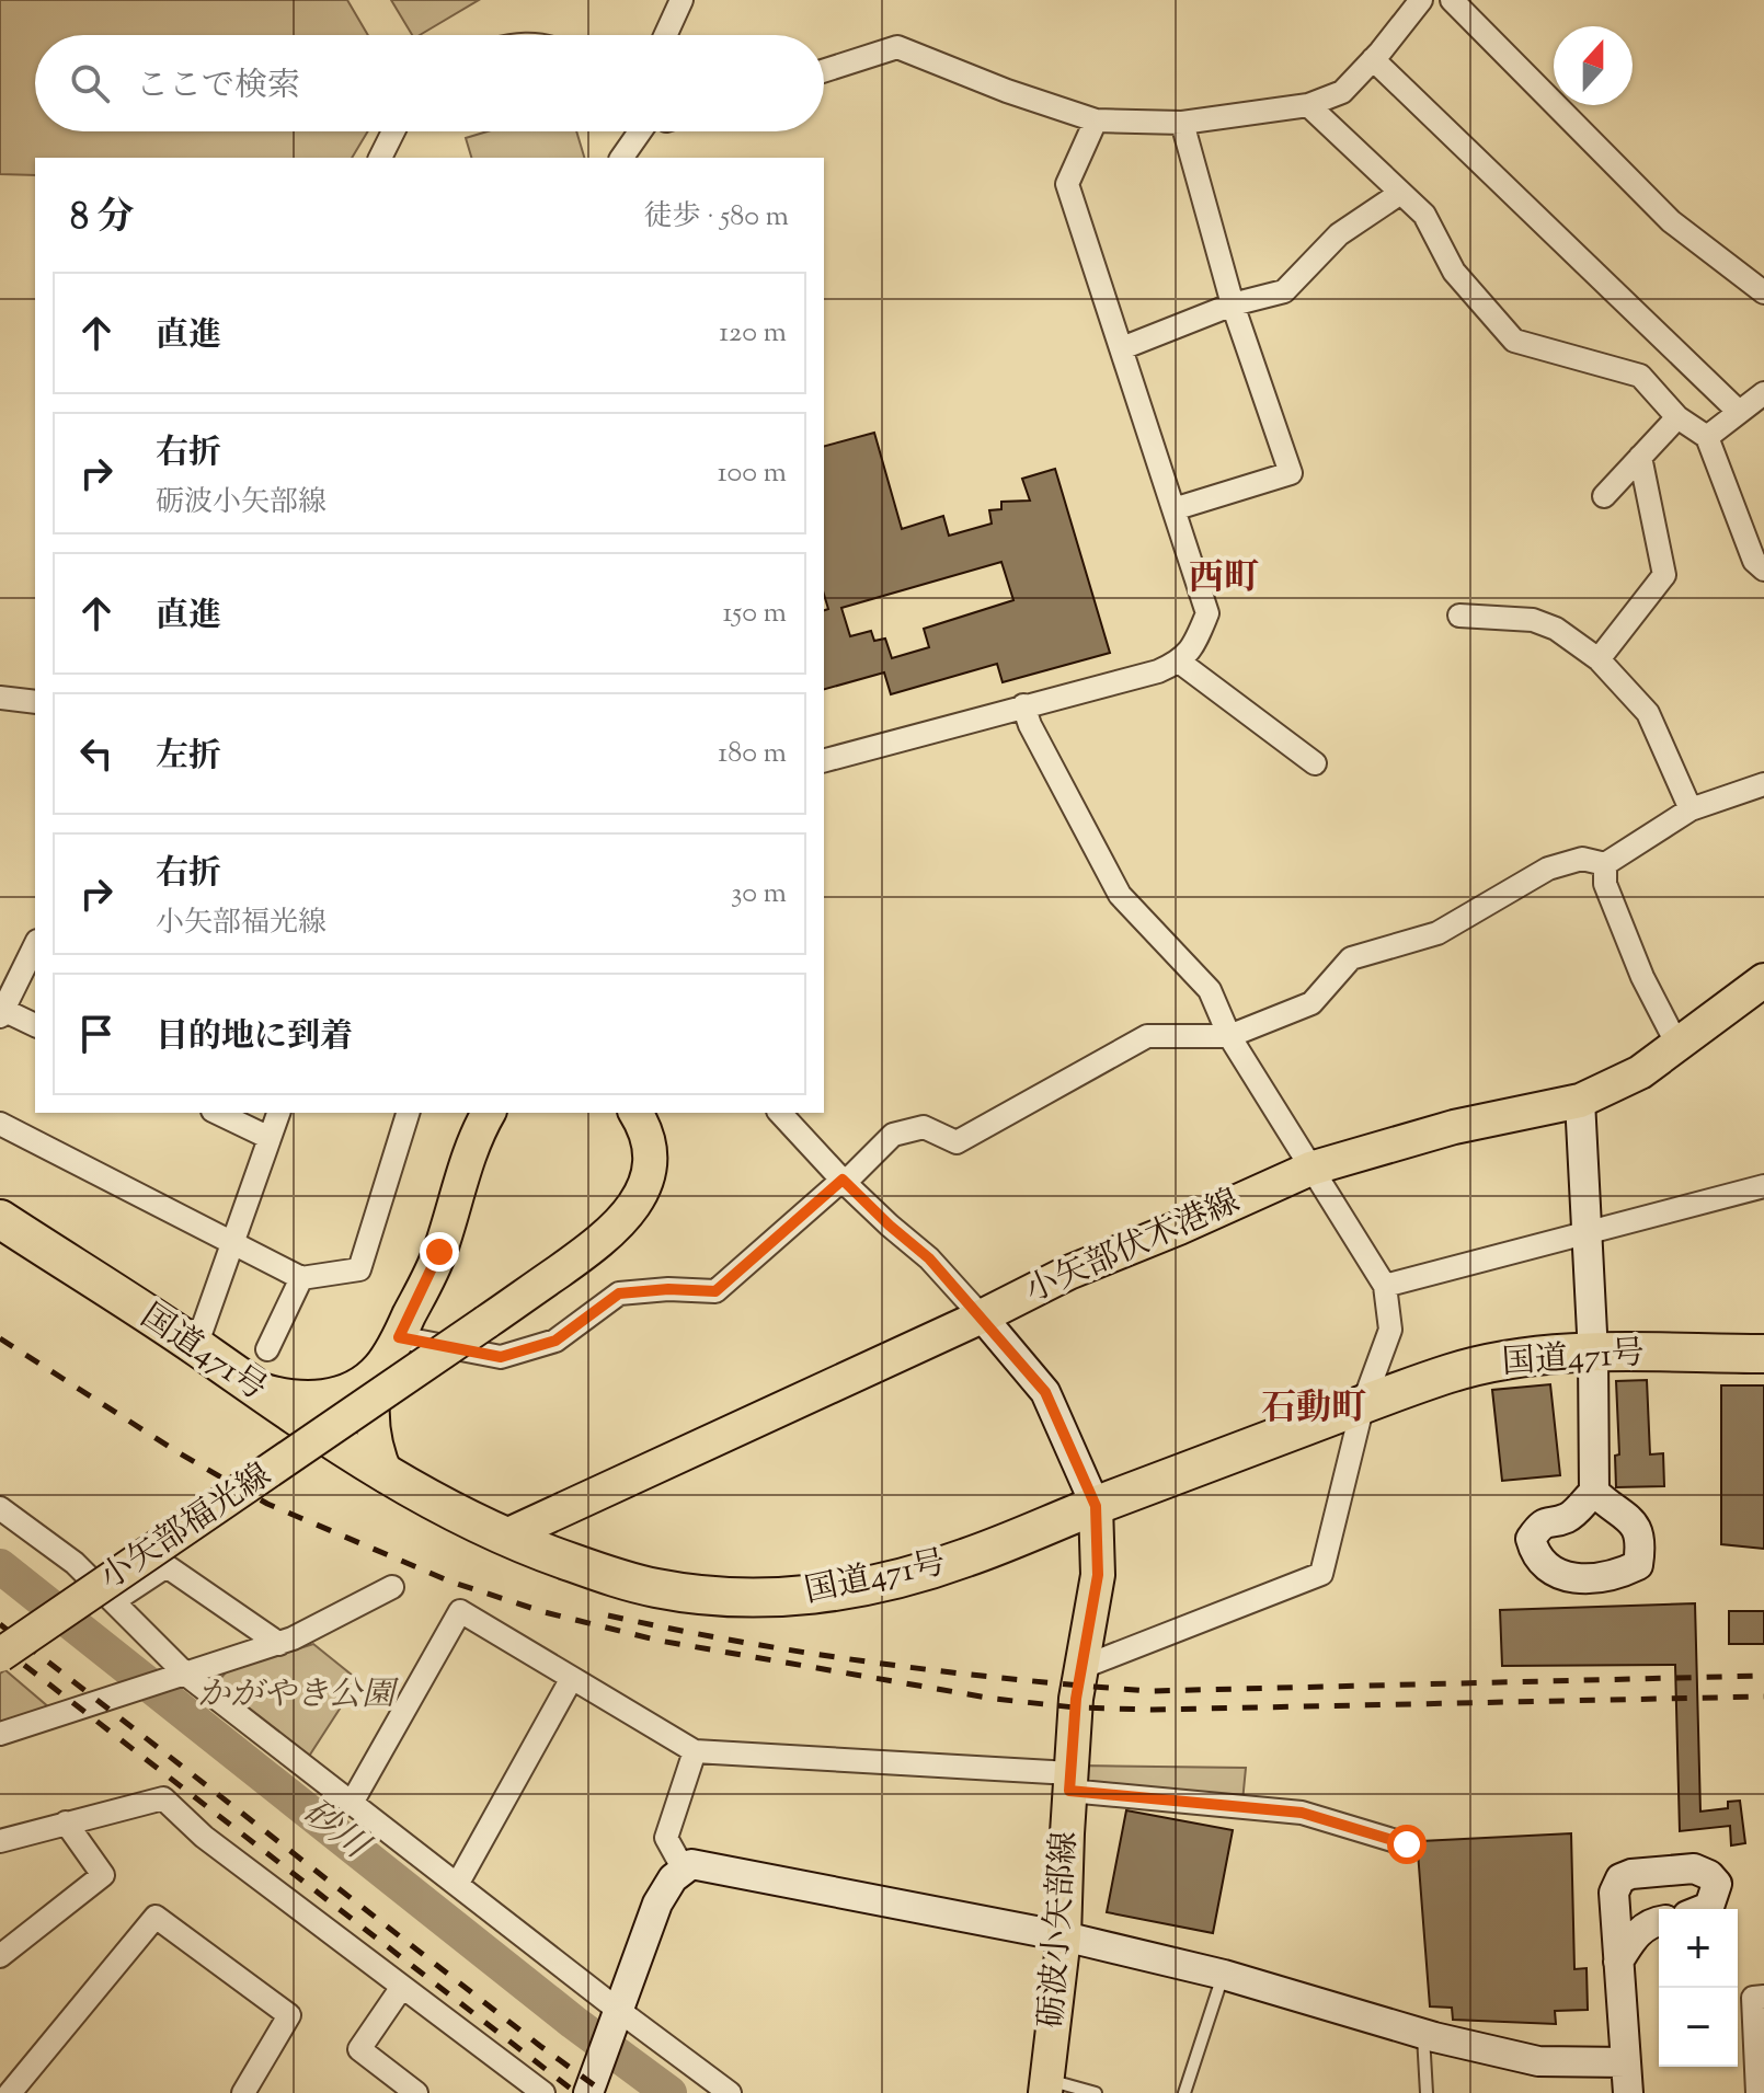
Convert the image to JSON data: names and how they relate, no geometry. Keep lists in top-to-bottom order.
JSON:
{
  "streets": {
    "highway": ["国道471号"],
    "main road": ["小矢部伏木港線", "小矢部福光線", "砺波小矢部線"]
  },
  "crossings": [
    ["小矢部伏木港線", "国道471号"],
    ["国道471号", "砺波小矢部線"]
  ],
  "districts": ["西町", "石動町"],
  "water": ["砂川"],
  "parks": ["かがやき公園"],
  "north": "top",
  "page": {
    "search": "ここで検索",
    "heading": ["8 分", "徒歩 · 580 m"],
    "list": [
      ["直進", "120 m"],
      ["右折", "砺波小矢部線", "100 m"],
      ["直進", "150 m"],
      ["左折", "180 m"],
      ["右折", "小矢部福光線", "30 m"],
      "目的地に到着"
    ],
    "map_buttons": ["+", "−"]
  }
}
